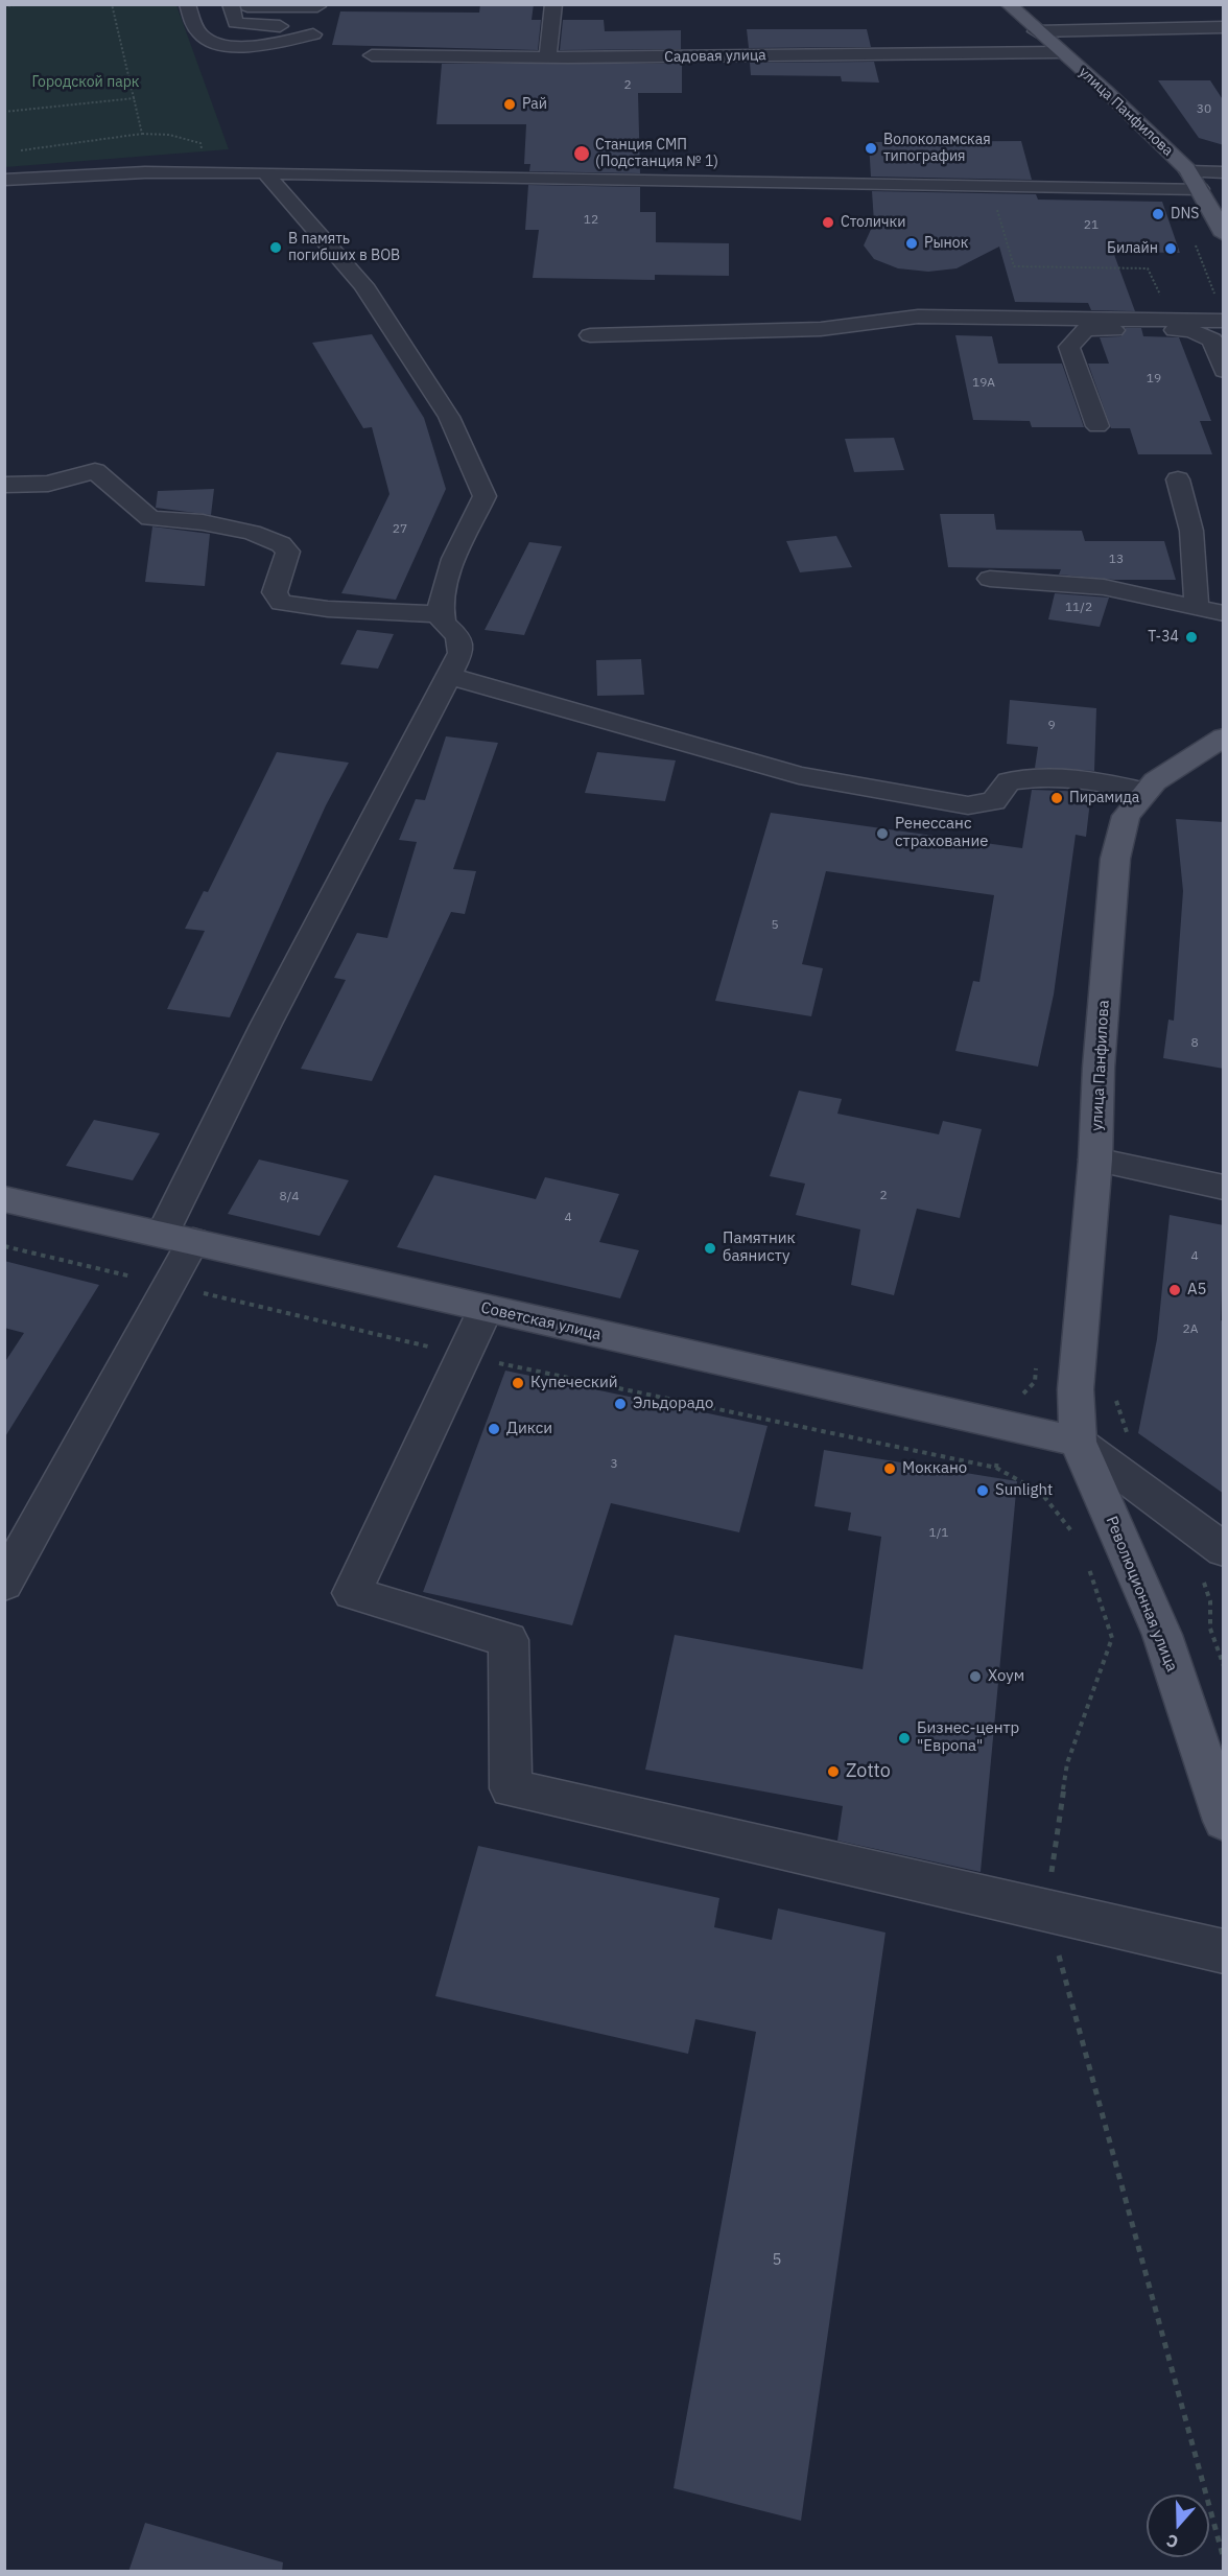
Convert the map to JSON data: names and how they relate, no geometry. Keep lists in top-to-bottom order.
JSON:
{
  "streets": {
    "main road": ["улица Панфилова", "Советская улица", "Революционная улица"],
    "street": ["Садовая улица"]
  },
  "crossings": [
    ["Садовая улица", "улица Панфилова"],
    ["улица Панфилова", "Советская улица"],
    ["улица Панфилова", "Революционная улица"],
    ["Советская улица", "Революционная улица"]
  ],
  "parks": ["Городской парк"],
  "places": [
    "Рай",
    "Волоколамская типография",
    "Станция СМП (Подстанция № 1)",
    "DNS",
    "Столички",
    "Рынок",
    "В память погибших в ВОВ",
    "Билайн",
    "Т-34",
    "Пирамида",
    "Ренессанс страхование",
    "Памятник баянисту",
    "А5",
    "Купеческий",
    "Эльдорадо",
    "Дикси",
    "Моккано",
    "Sunlight",
    "Хоум",
    "Бизнес-центр \"Европа\"",
    "Zotto"
  ],
  "house_numbers": [
    "2",
    "30",
    "12",
    "21",
    "19",
    "19А",
    "27",
    "13",
    "11/2",
    "9",
    "5",
    "8",
    "2",
    "8/4",
    "4",
    "4",
    "2А",
    "3",
    "1/1",
    "5"
  ],
  "north": "bottom"
}
